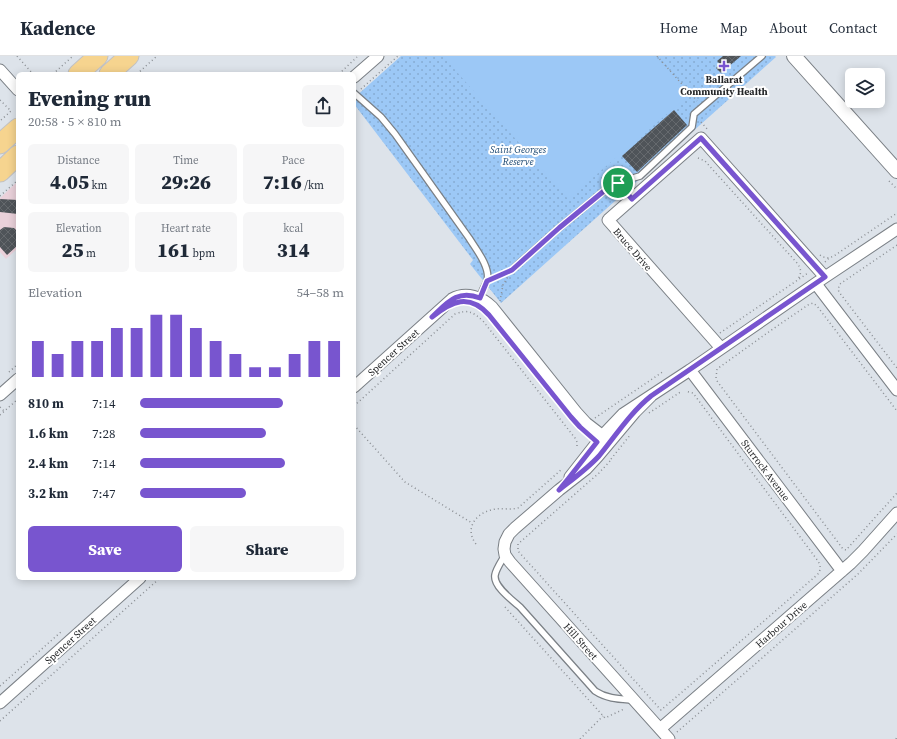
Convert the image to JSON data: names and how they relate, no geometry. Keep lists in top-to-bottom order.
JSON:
{
  "streets": {
    "street": [
      "Bruce Drive",
      "Spencer Street",
      "Sturrock Avenue",
      "Harbour Drive",
      "Hill Street"
    ]
  },
  "crossings": [
    ["Sturrock Avenue", "Harbour Drive"],
    ["Harbour Drive", "Hill Street"]
  ],
  "parks": ["Saint Georges Reserve"],
  "places": {
    "health": ["Ballarat Community Health"]
  },
  "page": {
    "header": "Kadence",
    "nav": [
      "Home",
      "Map",
      "About",
      "Contact"
    ],
    "heading": ["Evening run", "20:58 · 5 × 810 m"],
    "stats": [
      ["Distance", "4.05 km"],
      ["Time", "29:26"],
      ["Pace", "7:16 /km"],
      ["Elevation", "25 m"],
      ["Heart rate", "161 bpm"],
      ["kcal", "314"]
    ],
    "chart": ["Elevation", "54–58 m"],
    "list": [
      {
        "name": "810 m",
        "note": "7:14"
      },
      {
        "name": "1.6 km",
        "note": "7:28"
      },
      {
        "name": "2.4 km",
        "note": "7:14"
      },
      {
        "name": "3.2 km",
        "note": "7:47"
      }
    ],
    "buttons": ["Save", "Share"]
  }
}
